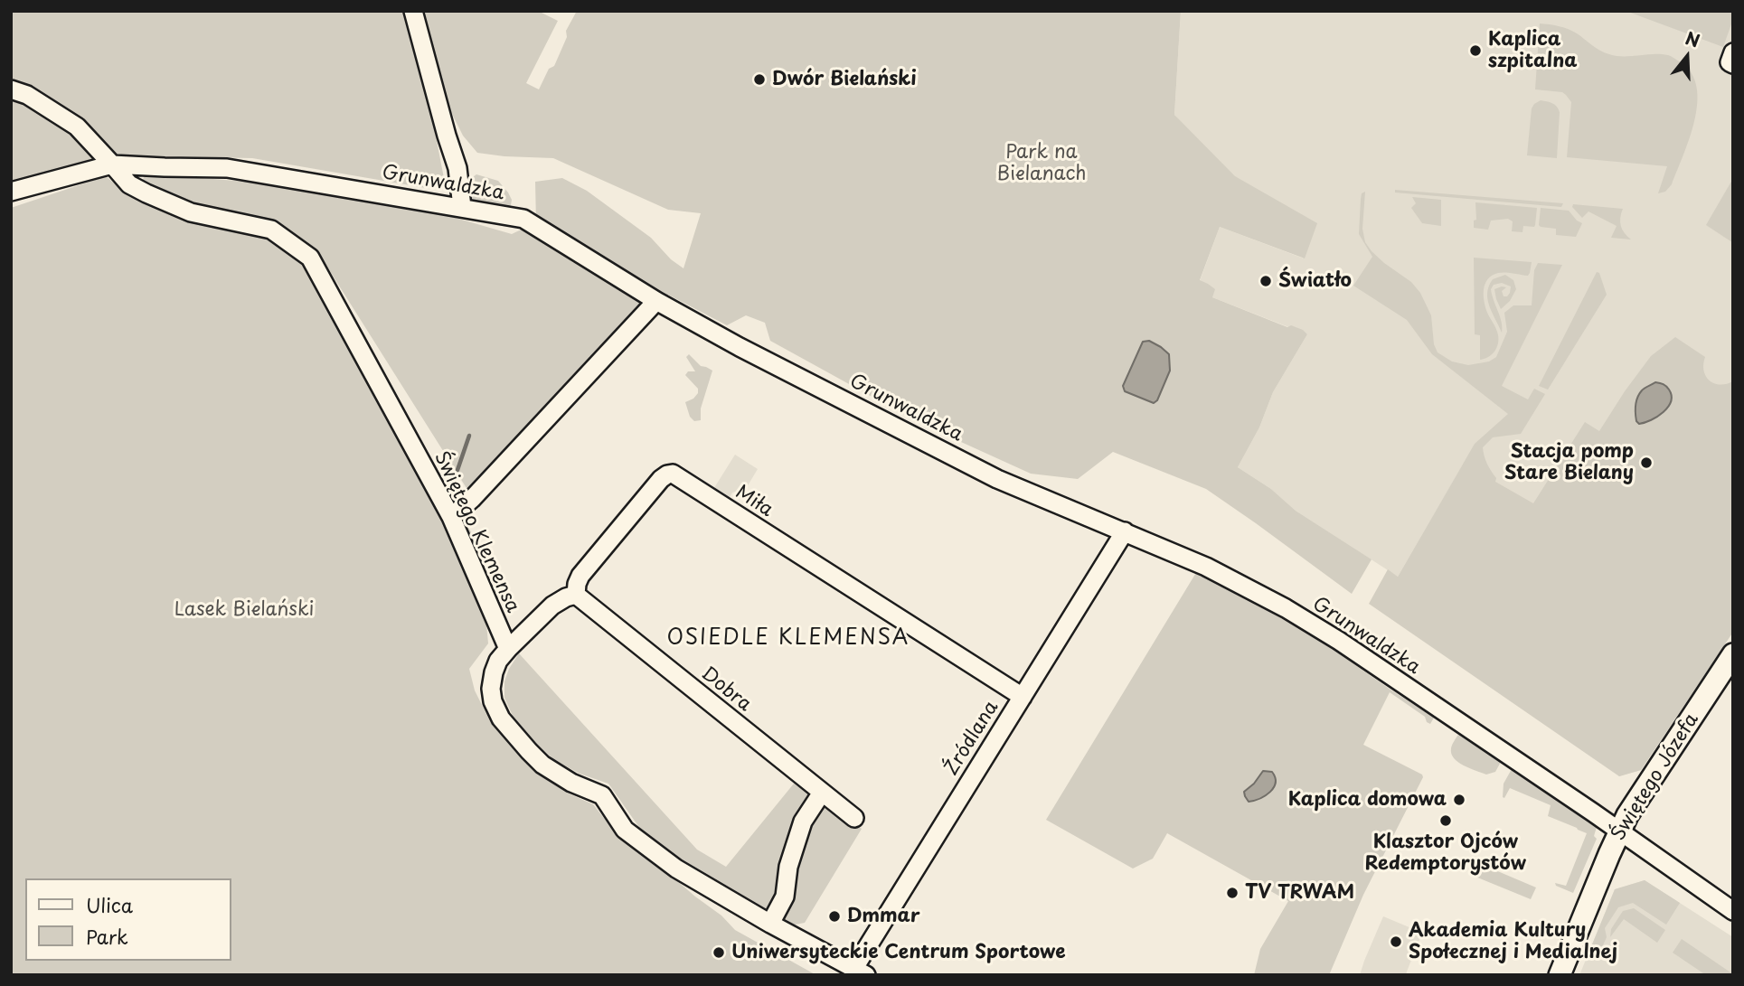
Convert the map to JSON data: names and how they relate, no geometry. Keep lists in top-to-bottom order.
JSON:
{
  "streets": {
    "street": [
      "Grunwaldzka",
      "Miła",
      "Świętego Klemensa",
      "Dobra",
      "Źródlana",
      "Świętego Józefa"
    ]
  },
  "crossings": [
    ["Grunwaldzka", "Świętego Klemensa"],
    ["Grunwaldzka", "Źródlana"],
    ["Grunwaldzka", "Świętego Józefa"],
    ["Miła", "Dobra"],
    ["Miła", "Źródlana"]
  ],
  "districts": ["OSIEDLE KLEMENSA"],
  "parks": ["Park na Bielanach", "Lasek Bielański"],
  "places": [
    "Kaplica szpitalna",
    "Dwór Bielański",
    "Światło",
    "Stacja pomp Stare Bielany",
    "Kaplica domowa",
    "Klasztor Ojców Redemptorystów",
    "TV TRWAM",
    "Dmmar",
    "Akademia Kultury Społecznej i Medialnej",
    "Uniwersyteckie Centrum Sportowe"
  ],
  "legend": ["Ulica", "Park"],
  "north": "top"
}
